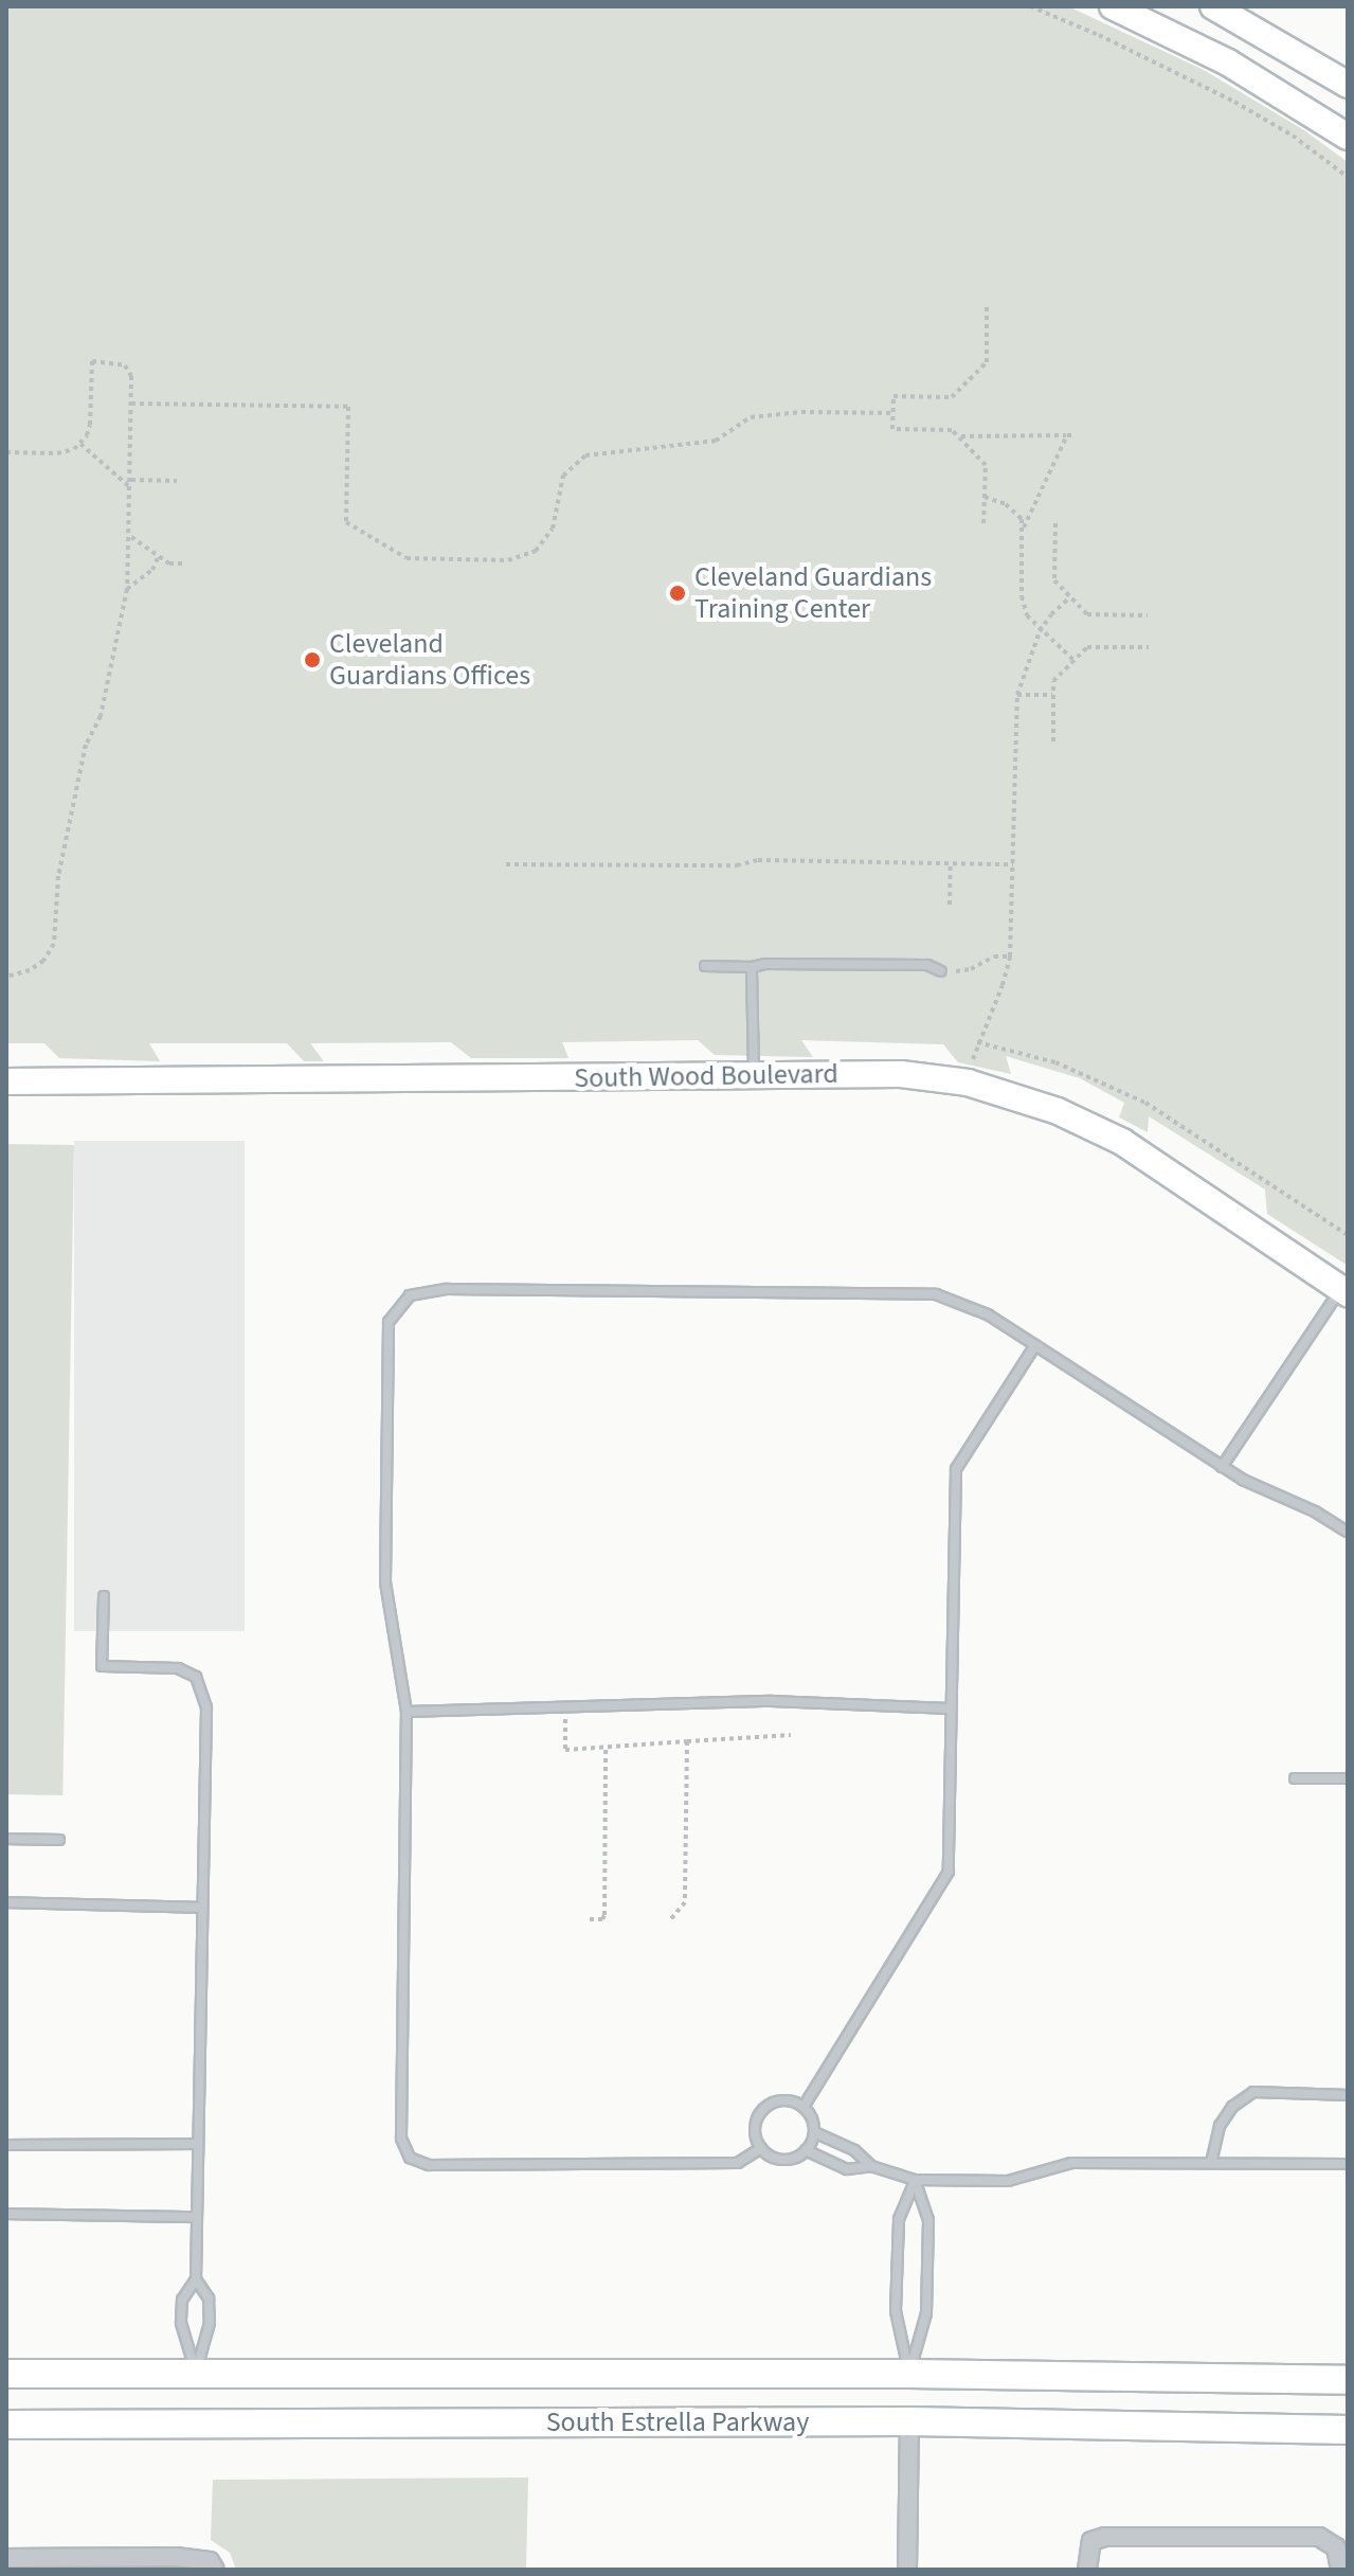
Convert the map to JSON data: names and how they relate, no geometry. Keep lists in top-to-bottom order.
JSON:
{
  "streets": {
    "main road": ["South Estrella Parkway"],
    "street": ["South Wood Boulevard"]
  },
  "places": ["Cleveland Guardians Training Center", "Cleveland Guardians Offices"]
}
